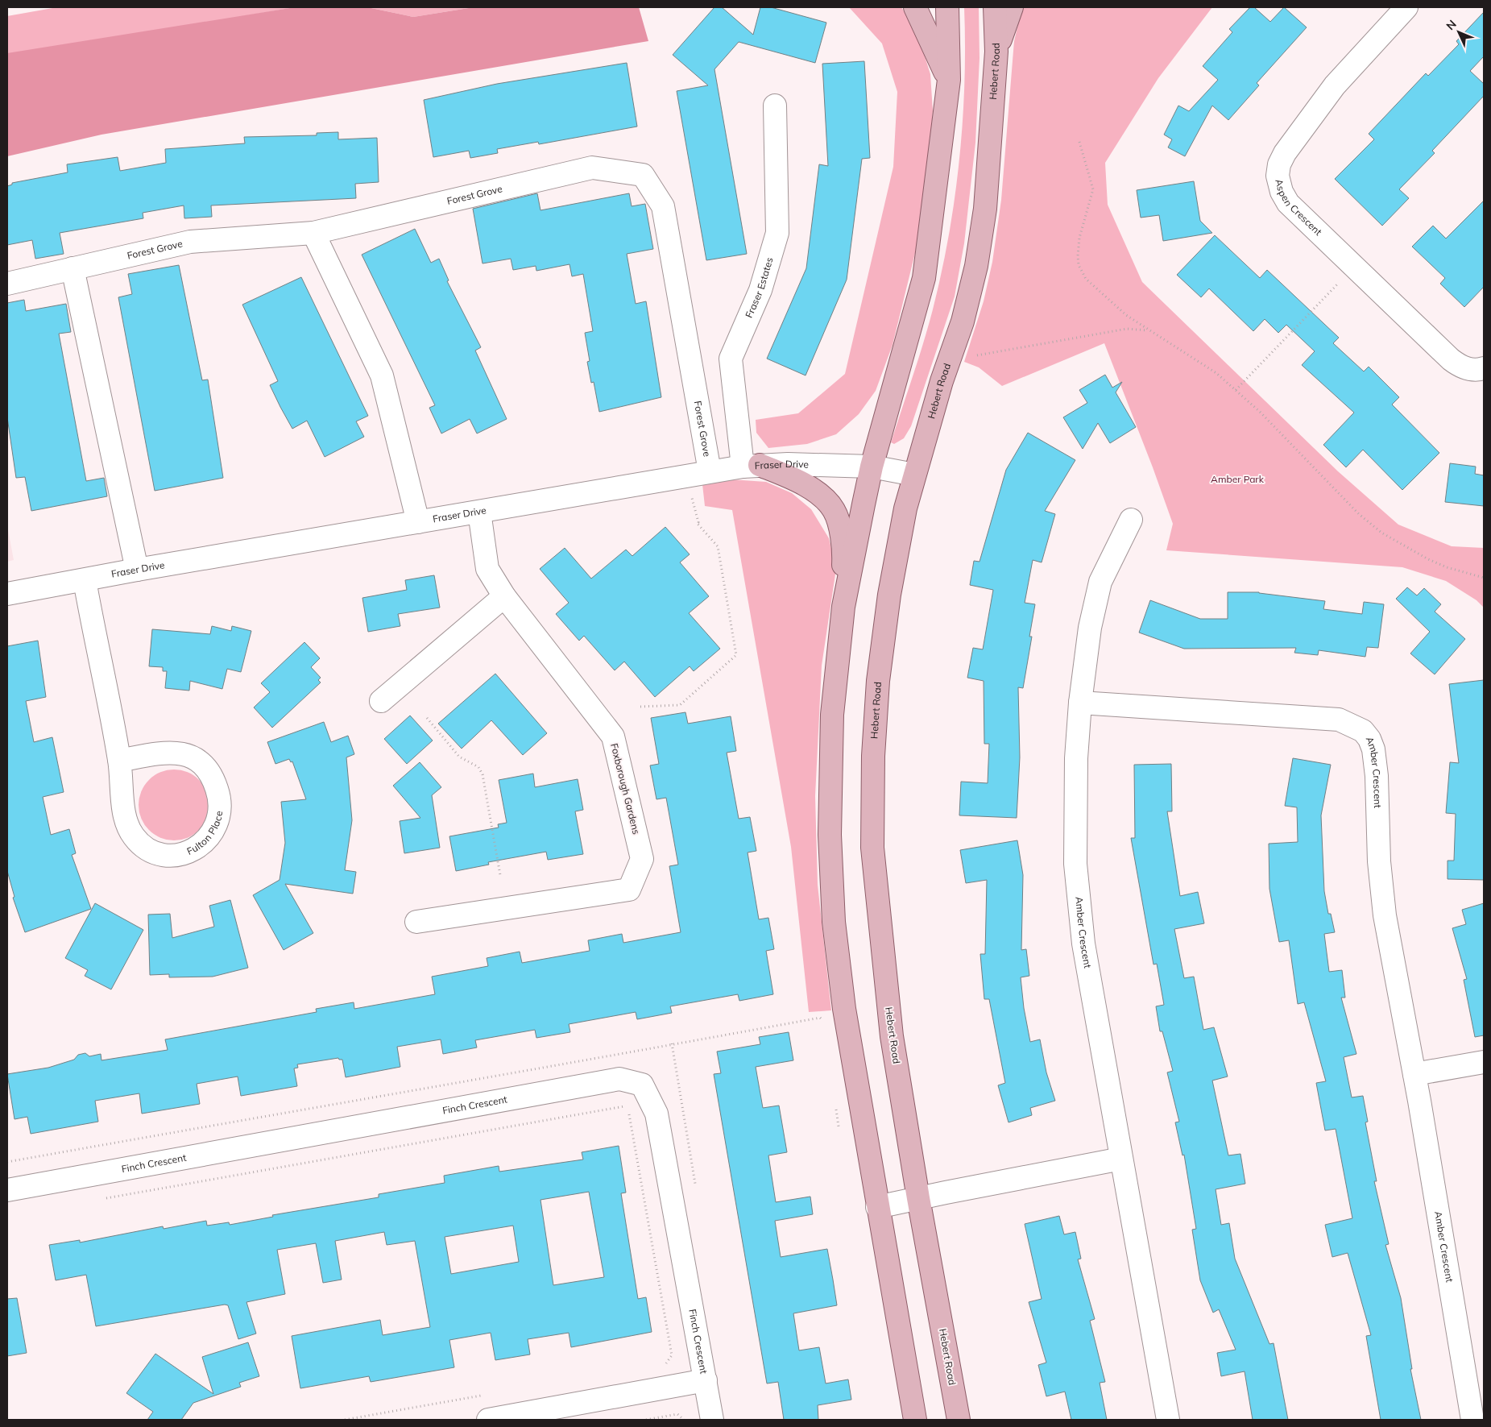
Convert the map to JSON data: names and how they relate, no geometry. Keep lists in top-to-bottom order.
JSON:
{
  "streets": {
    "main road": ["Hebert Road"],
    "street": [
      "Forest Grove",
      "Aspen Crescent",
      "Fraser Estates",
      "Fraser Drive",
      "Amber Crescent",
      "Foxborough Gardens",
      "Fulton Place",
      "Finch Crescent"
    ]
  },
  "crossings": [
    ["Hebert Road", "Fraser Drive"],
    ["Forest Grove", "Fraser Drive"],
    ["Fraser Estates", "Fraser Drive"],
    ["Fraser Drive", "Fulton Place"]
  ],
  "parks": ["Amber Park"],
  "north": "top left"
}
